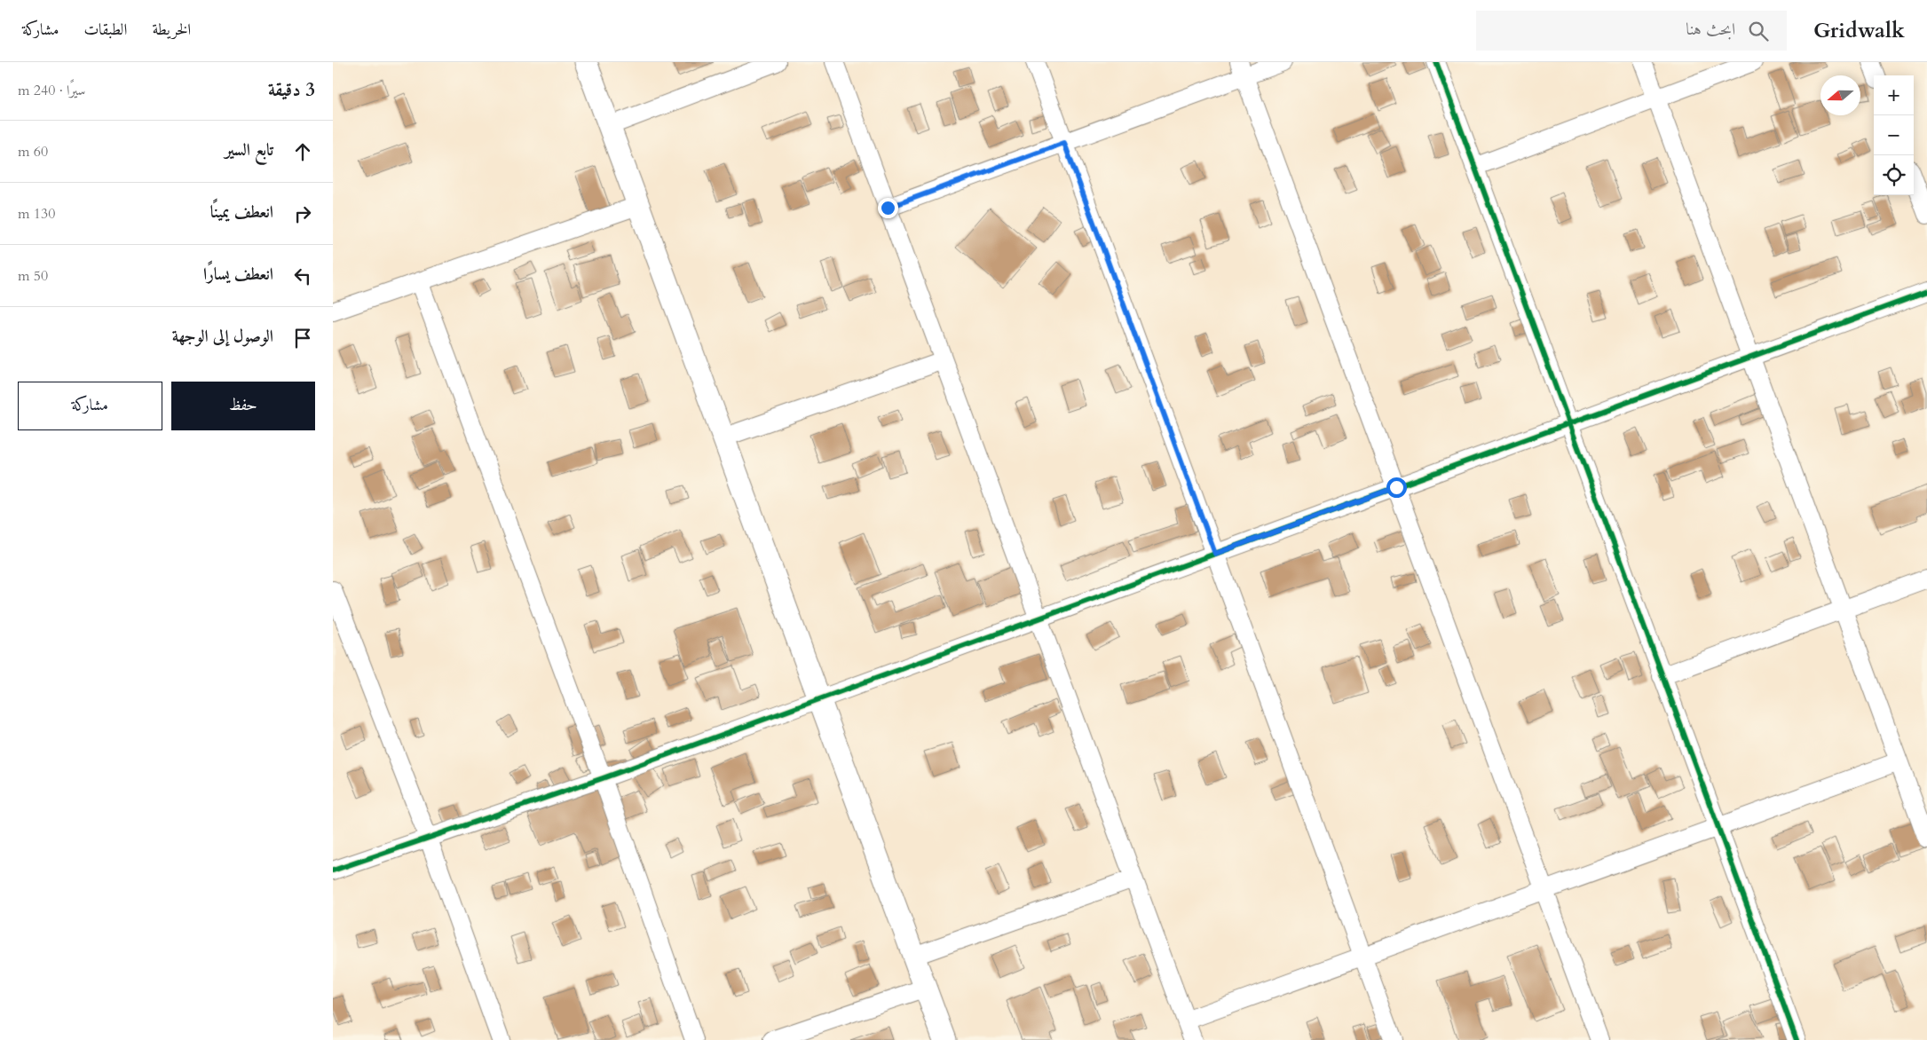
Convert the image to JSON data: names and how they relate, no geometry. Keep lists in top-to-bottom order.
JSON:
{
  "north": "left",
  "page": {
    "header": "Gridwalk",
    "search": "ابحث هنا",
    "nav": ["الخريطة", "الطبقات", "مشاركة"],
    "heading": ["3 دقيقة", "سيرًا · 240 m"],
    "map_buttons": ["+", "−"],
    "list": [
      ["تابع السير", "60 m"],
      ["انعطف يمينًا", "130 m"],
      ["انعطف يسارًا", "50 m"],
      "الوصول إلى الوجهة"
    ],
    "buttons": ["حفظ", "مشاركة"]
  }
}
